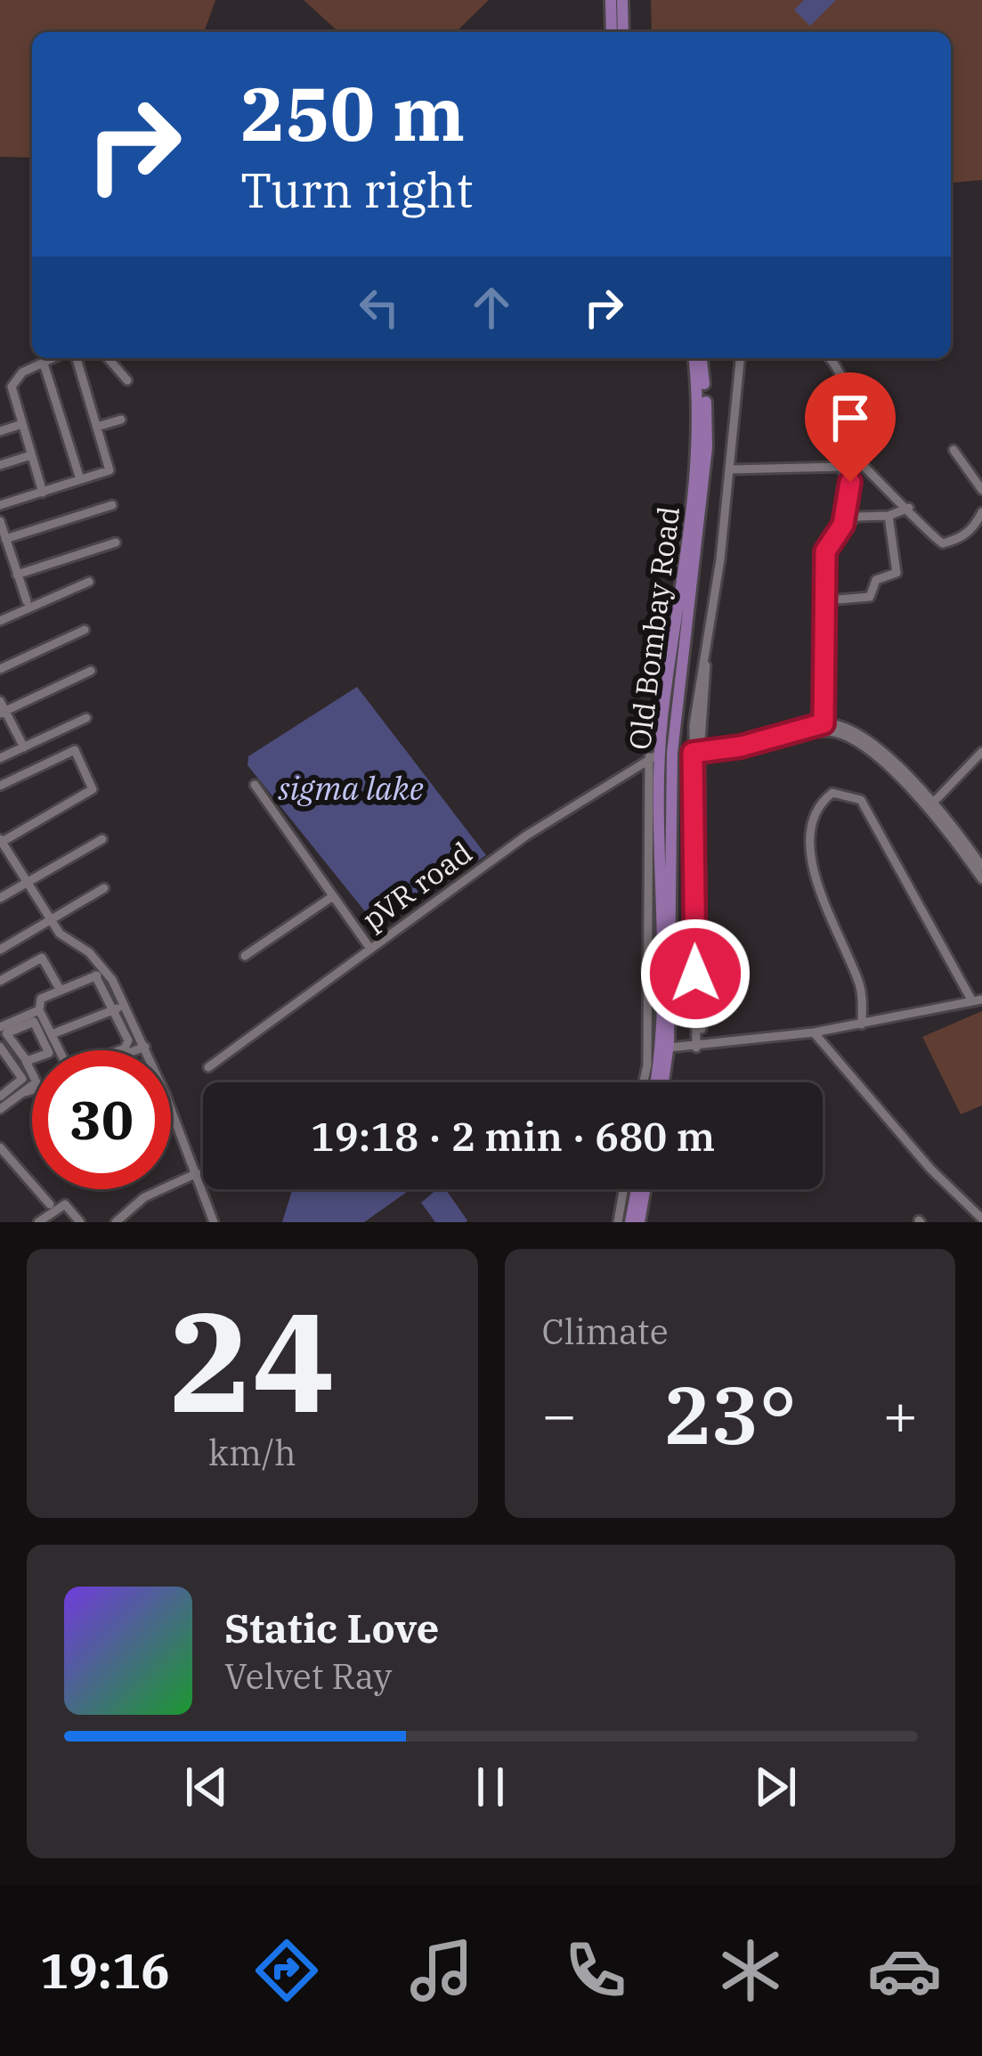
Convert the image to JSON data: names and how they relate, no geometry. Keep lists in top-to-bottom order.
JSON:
{
  "streets": {
    "main road": ["Old Bombay Road"],
    "street": ["pVR road"]
  },
  "crossings": [
    ["Old Bombay Road", "pVR road"]
  ],
  "water": ["sigma lake"],
  "page": {
    "turn": ["250 m", "Turn right"],
    "limit": "30",
    "trip": "19:18 · 2 min · 680 m",
    "tile": [
      ["24", "km/h"],
      "Climate"
    ],
    "heat": ["−", "23°", "+"],
    "song": ["Static Love", "Velvet Ray"],
    "tabs": "19:16"
  }
}
